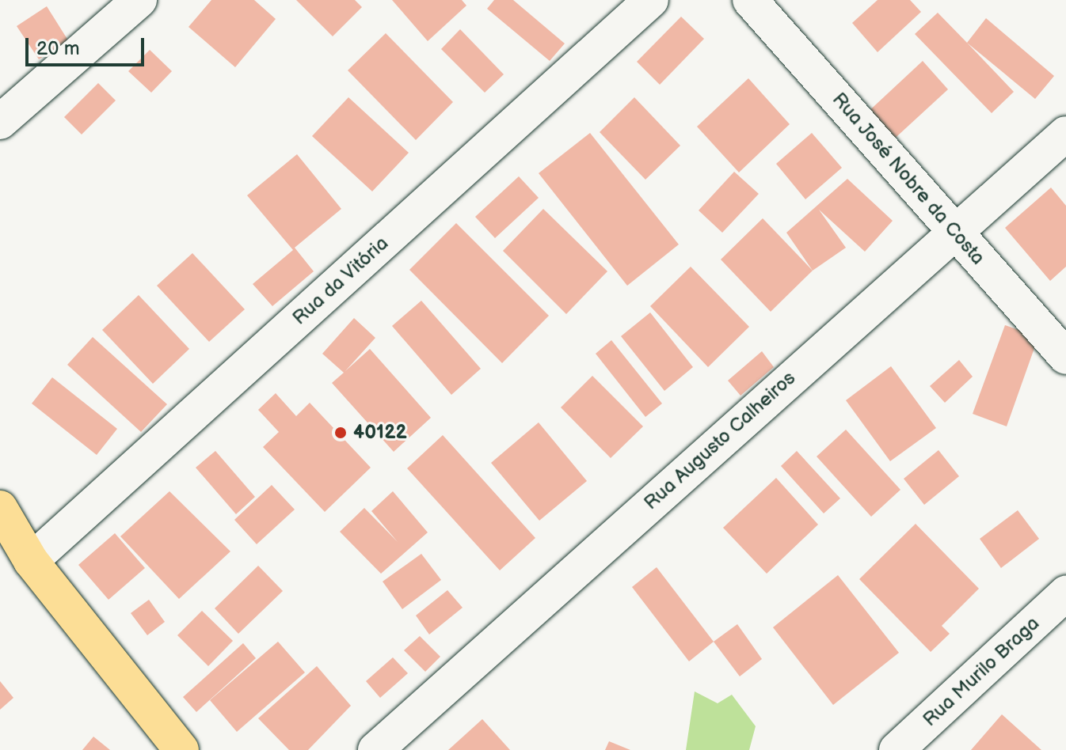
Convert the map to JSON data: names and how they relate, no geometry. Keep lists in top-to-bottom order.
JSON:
{
  "streets": {
    "street": [
      "Rua José Nobre da Costa",
      "Rua da Vitória",
      "Rua Augusto Calheiros",
      "Rua Murilo Braga"
    ]
  },
  "crossings": [
    ["Rua José Nobre da Costa", "Rua Augusto Calheiros"]
  ],
  "places": ["40122"],
  "scale_bar": "20 m"
}
